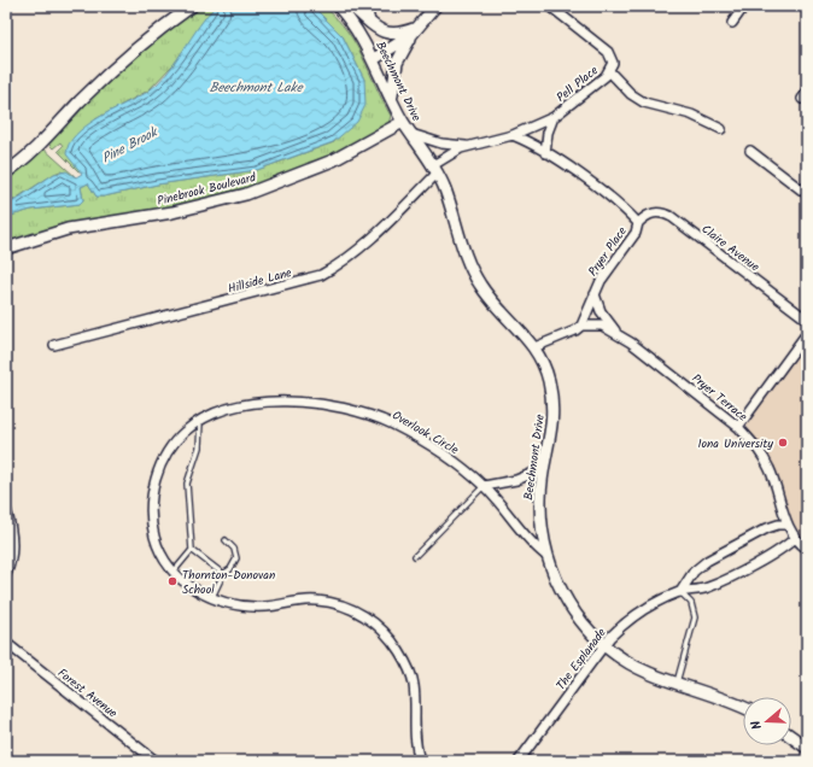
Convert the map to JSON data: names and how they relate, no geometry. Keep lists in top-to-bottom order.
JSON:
{
  "streets": {
    "street": [
      "Beechmont Drive",
      "Pell Place",
      "Pinebrook Boulevard",
      "Claire Avenue",
      "Pryer Place",
      "Hillside Lane",
      "Pryer Terrace",
      "Overlook Circle",
      "The Esplanade",
      "Forest Avenue"
    ]
  },
  "crossings": [
    ["Beechmont Drive", "Pell Place"],
    ["Beechmont Drive", "Pinebrook Boulevard"],
    ["Beechmont Drive", "Hillside Lane"],
    ["Beechmont Drive", "Overlook Circle"],
    ["Beechmont Drive", "The Esplanade"],
    ["Pell Place", "Pryer Place"],
    ["Pell Place", "Hillside Lane"],
    ["Claire Avenue", "Pryer Place"],
    ["Pryer Place", "Pryer Terrace"],
    ["Pryer Terrace", "The Esplanade"]
  ],
  "water": ["Beechmont Lake", "Pine Brook"],
  "places": ["Iona University", "Thornton-Donovan School"],
  "north": "left"
}
